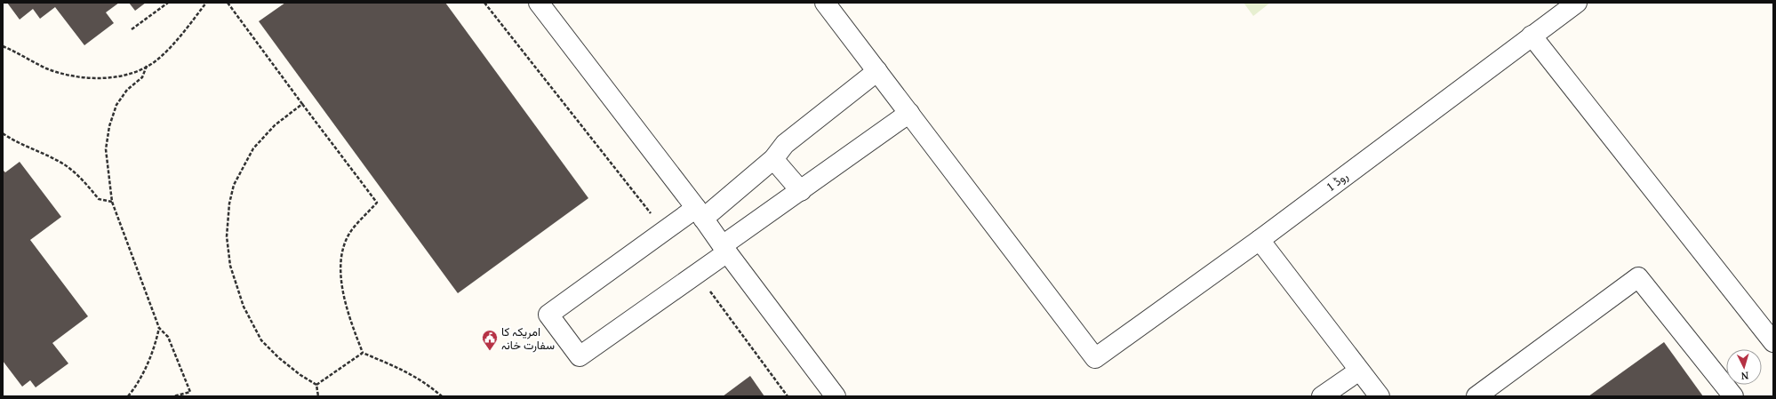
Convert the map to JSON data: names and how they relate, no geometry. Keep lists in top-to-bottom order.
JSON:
{
  "streets": {
    "street": ["روڈ 1"]
  },
  "places": {
    "public building": ["امریکہ کا سفارت خانہ"]
  },
  "north": "bottom"
}
